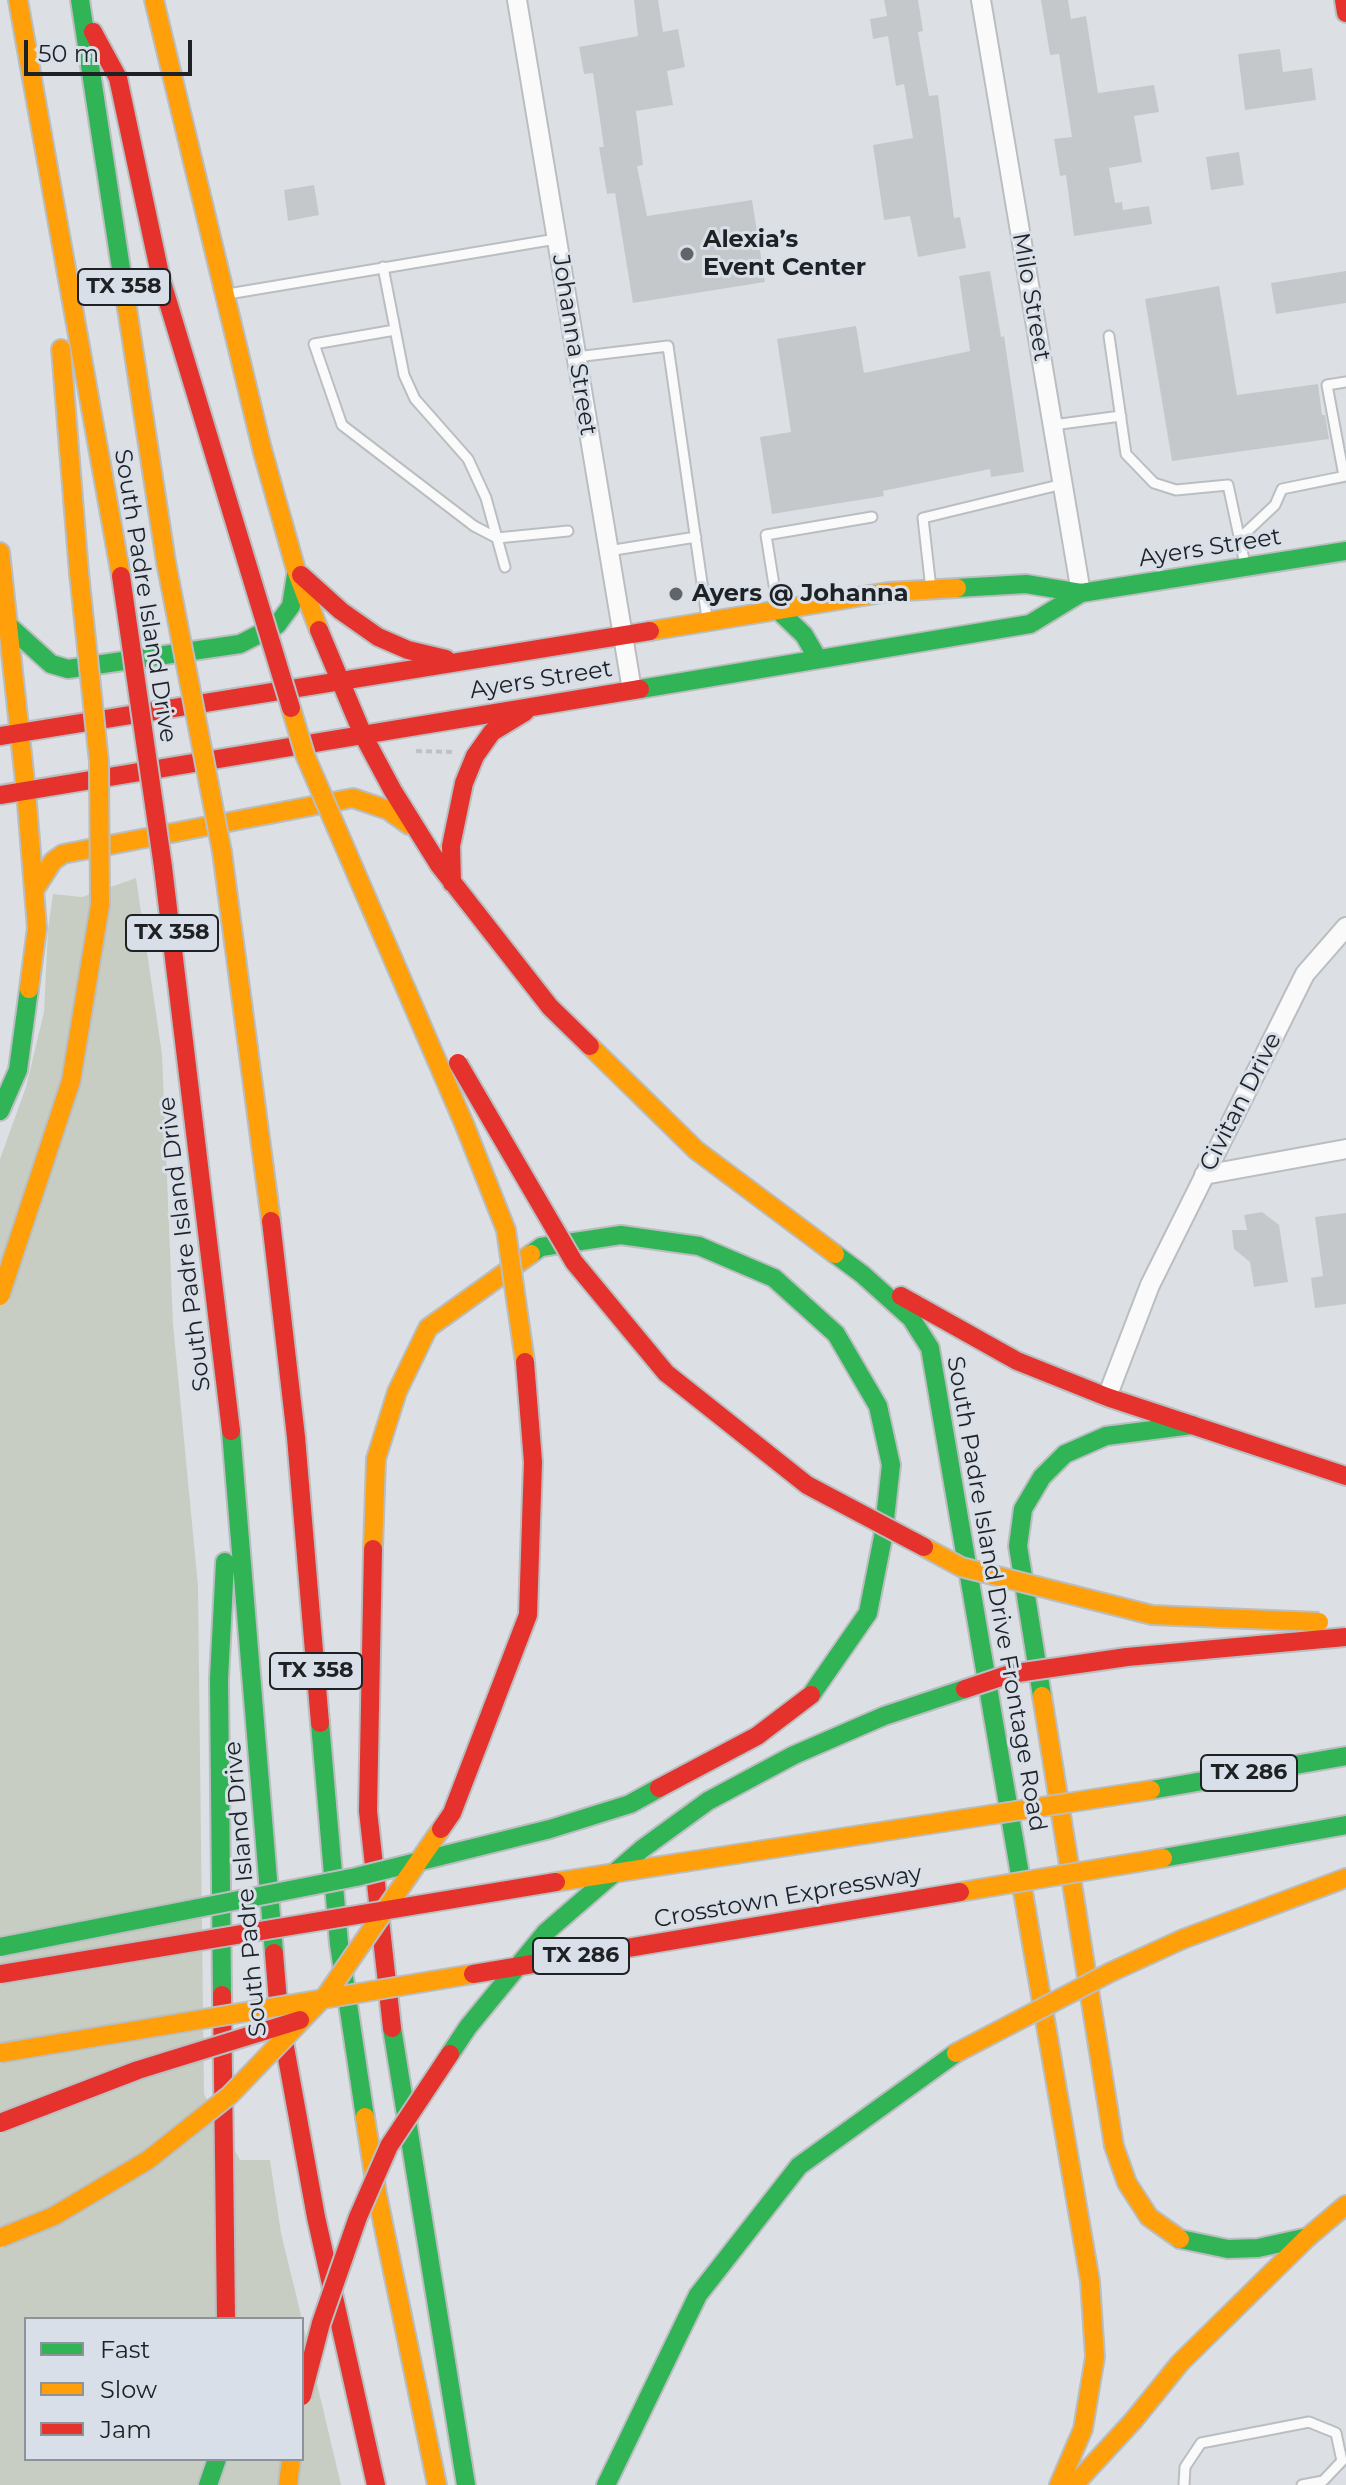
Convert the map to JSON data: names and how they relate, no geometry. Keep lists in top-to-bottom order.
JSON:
{
  "streets": {
    "main road": [
      "TX 358",
      "Ayers Street",
      "South Padre Island Drive",
      "South Padre Island Drive Frontage Road",
      "TX 286",
      "Crosstown Expressway"
    ],
    "street": ["Milo Street", "Johanna Street", "Civitan Drive"]
  },
  "crossings": [
    ["Milo Street", "Ayers Street"],
    ["Johanna Street", "Ayers Street"],
    ["Ayers Street", "South Padre Island Drive Frontage Road"]
  ],
  "places": ["Alexia’s Event Center", "Ayers @ Johanna"],
  "legend": ["Fast", "Slow", "Jam"],
  "scale_bar": "50 m"
}
